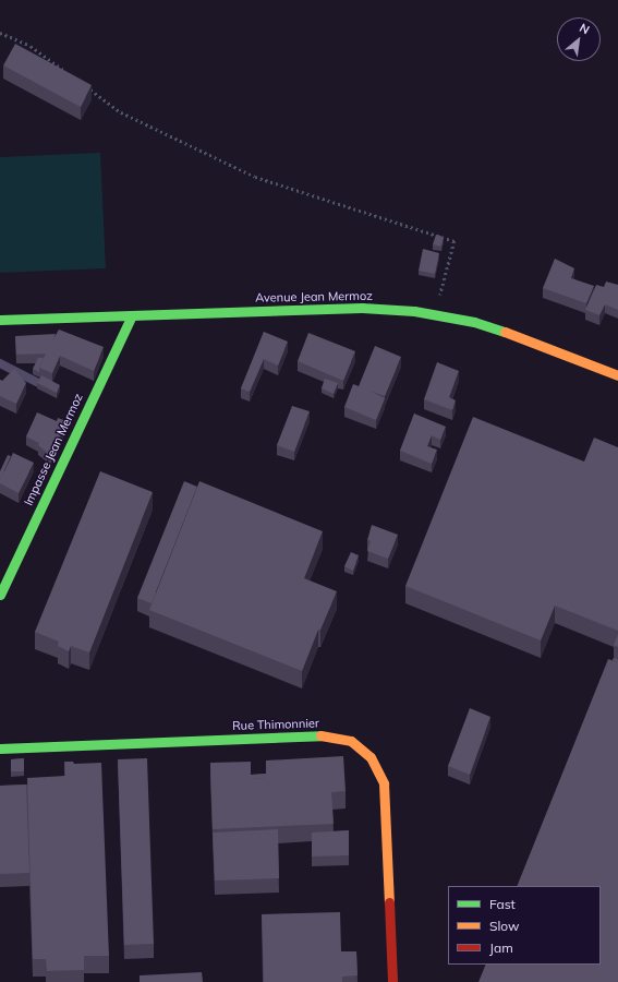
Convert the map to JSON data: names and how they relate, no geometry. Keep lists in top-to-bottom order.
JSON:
{
  "streets": {
    "street": ["Avenue Jean Mermoz", "Impasse Jean Mermoz", "Rue Thimonnier"]
  },
  "crossings": [
    ["Avenue Jean Mermoz", "Impasse Jean Mermoz"]
  ],
  "legend": ["Fast", "Slow", "Jam"],
  "north": "top right"
}
